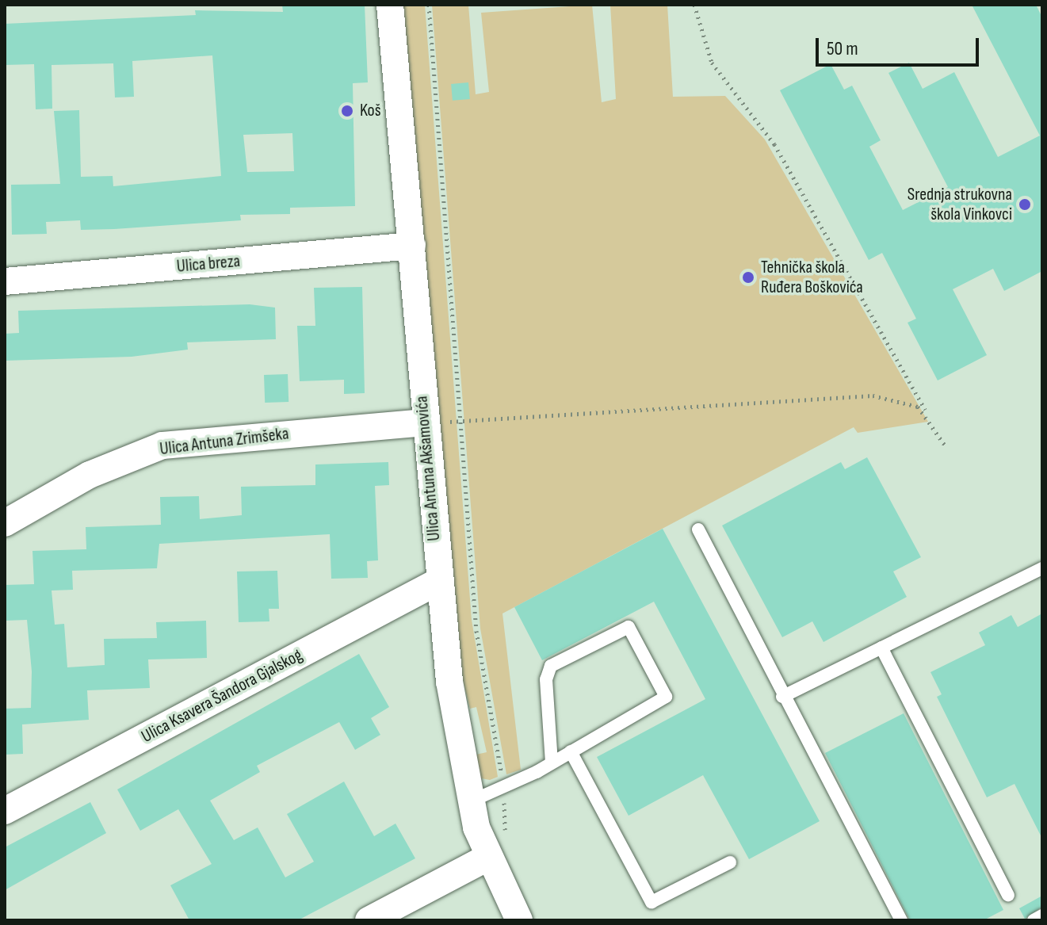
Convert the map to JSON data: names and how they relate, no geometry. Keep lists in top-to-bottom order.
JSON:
{
  "streets": {
    "street": [
      "Ulica breza",
      "Ulica Antuna Zrimšeka",
      "Ulica Antuna Akšamovića",
      "Ulica Ksavera Šandora Gjalskog"
    ]
  },
  "crossings": [
    ["Ulica breza", "Ulica Antuna Akšamovića"],
    ["Ulica Antuna Zrimšeka", "Ulica Antuna Akšamovića"],
    ["Ulica Antuna Akšamovića", "Ulica Ksavera Šandora Gjalskog"]
  ],
  "places": ["Koš", "Srednja strukovna škola Vinkovci", "Tehnička škola Ruđera Boškovića"],
  "scale_bar": "50 m"
}
